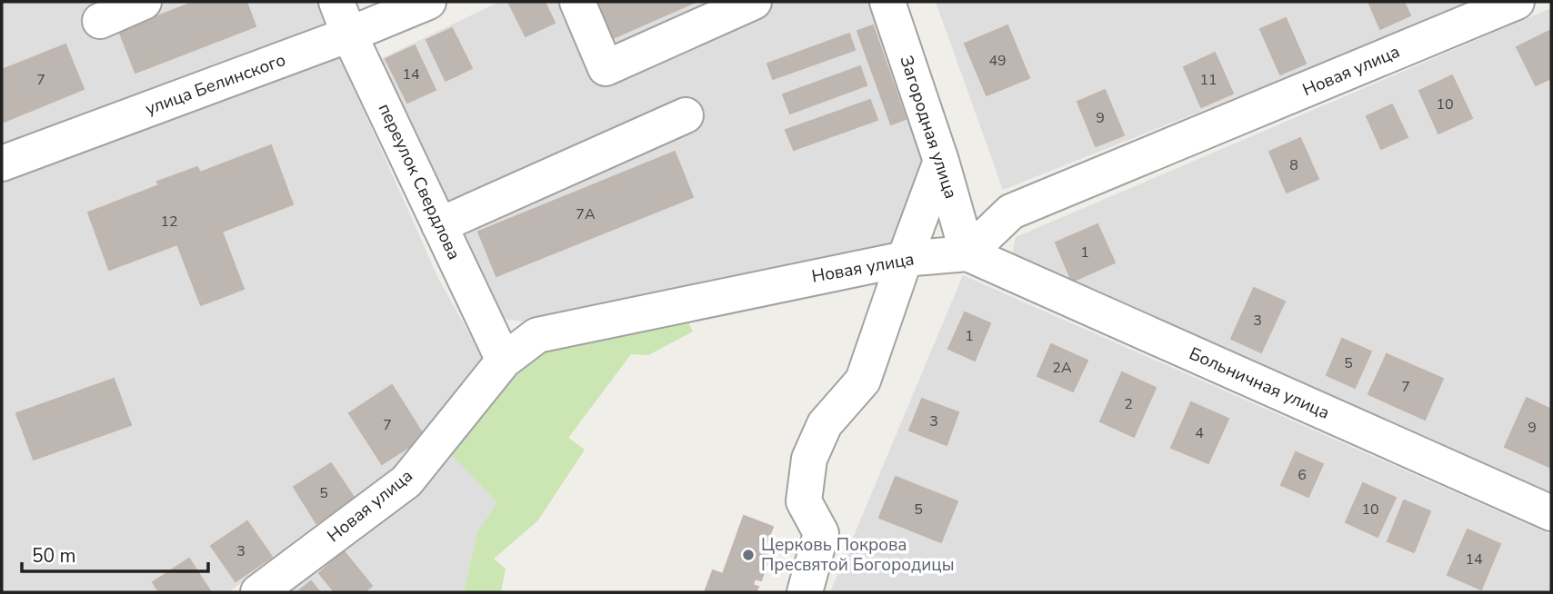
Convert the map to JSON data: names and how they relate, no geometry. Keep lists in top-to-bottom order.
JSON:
{
  "streets": {
    "street": [
      "Новая улица",
      "улица Белинского",
      "Загородная улица",
      "переулок Свердлова",
      "Больничная улица"
    ]
  },
  "crossings": [
    ["Новая улица", "Загородная улица"],
    ["Новая улица", "переулок Свердлова"],
    ["Новая улица", "Больничная улица"],
    ["улица Белинского", "переулок Свердлова"],
    ["Загородная улица", "Больничная улица"]
  ],
  "places": ["Церковь Покрова Пресвятой Богородицы"],
  "house_numbers": [
    "49",
    "14",
    "7",
    "11",
    "10",
    "9",
    "8",
    "7А",
    "12",
    "1",
    "3",
    "1",
    "5",
    "2А",
    "7",
    "2",
    "3",
    "7",
    "9",
    "4",
    "6",
    "5",
    "5",
    "10",
    "3",
    "14"
  ],
  "scale_bar": "50 m"
}
